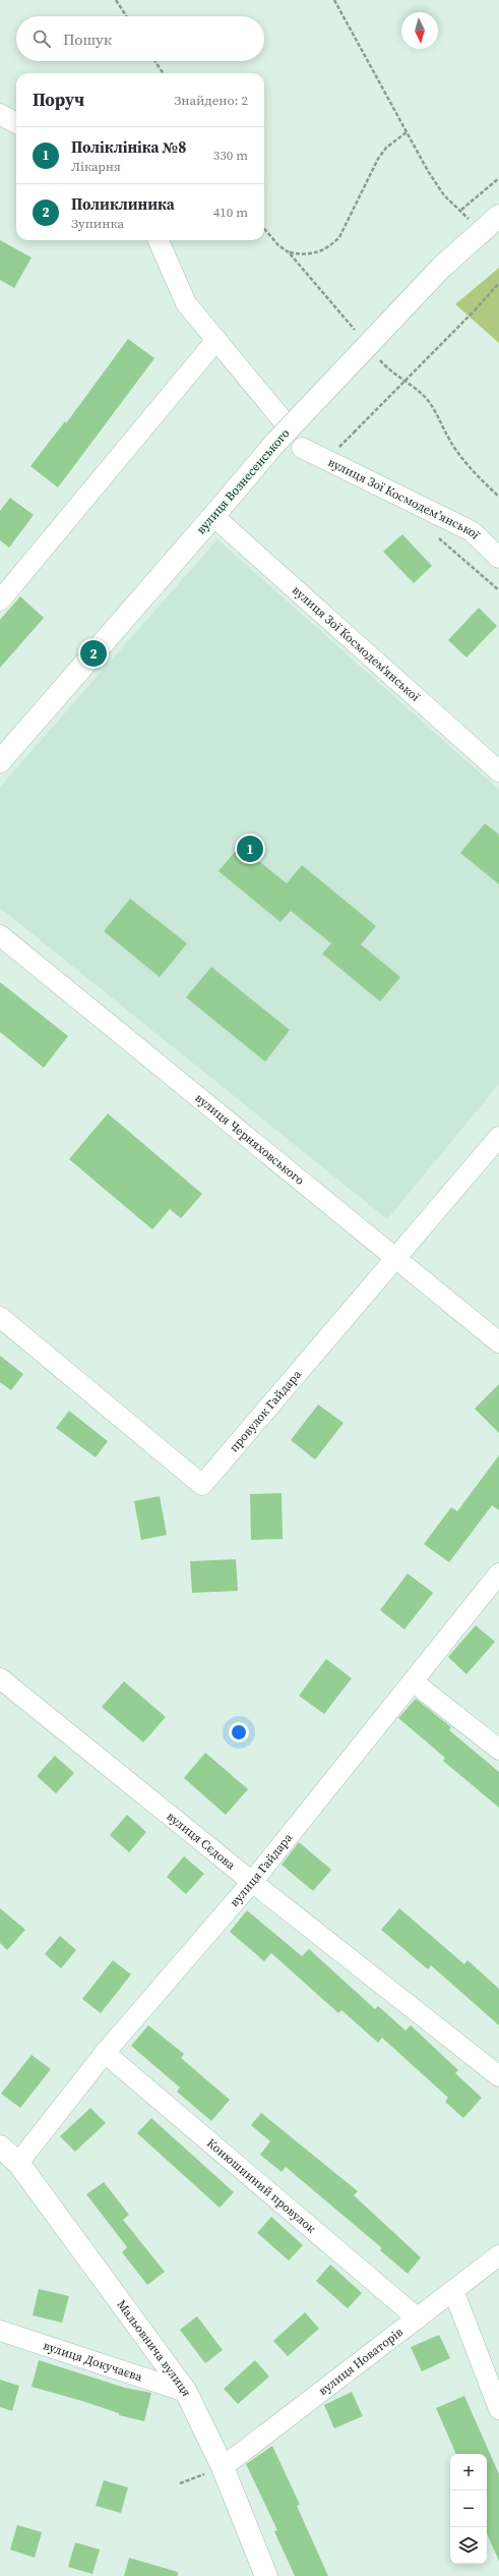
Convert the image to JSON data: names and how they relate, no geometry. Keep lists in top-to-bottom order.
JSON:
{
  "streets": {
    "main road": ["вулиця Вознесенського", "Мальовнича вулиця"],
    "street": [
      "вулиця Зої Космодем’янської",
      "вулиця Зої Космодем'янської",
      "вулиця Черняховського",
      "провулок Гайдара",
      "вулиця Сєдова",
      "вулиця Гайдара",
      "Конюшинний провулок",
      "вулиця Докучаєва",
      "вулиця Новаторів"
    ]
  },
  "crossings": [
    ["вулиця Вознесенського", "вулиця Зої Космодем'янської"],
    ["вулиця Черняховського", "провулок Гайдара"],
    ["вулиця Сєдова", "вулиця Гайдара"],
    ["вулиця Гайдара", "Конюшинний провулок"],
    ["вулиця Гайдара", "Мальовнича вулиця"],
    ["Конюшинний провулок", "вулиця Новаторів"],
    ["Мальовнича вулиця", "вулиця Докучаєва"],
    ["Мальовнича вулиця", "вулиця Новаторів"]
  ],
  "north": "bottom",
  "page": {
    "search": "Пошук",
    "heading": ["Поруч", "Знайдено: 2"],
    "list": [
      {
        "mark": "1",
        "name": "Поліклініка №8",
        "note": "Лікарня",
        "value": "330 m"
      },
      {
        "mark": "2",
        "name": "Поликлиника",
        "note": "Зупинка",
        "value": "410 m"
      }
    ],
    "pins": ["2", "1"],
    "map_buttons": ["+", "−"]
  }
}
